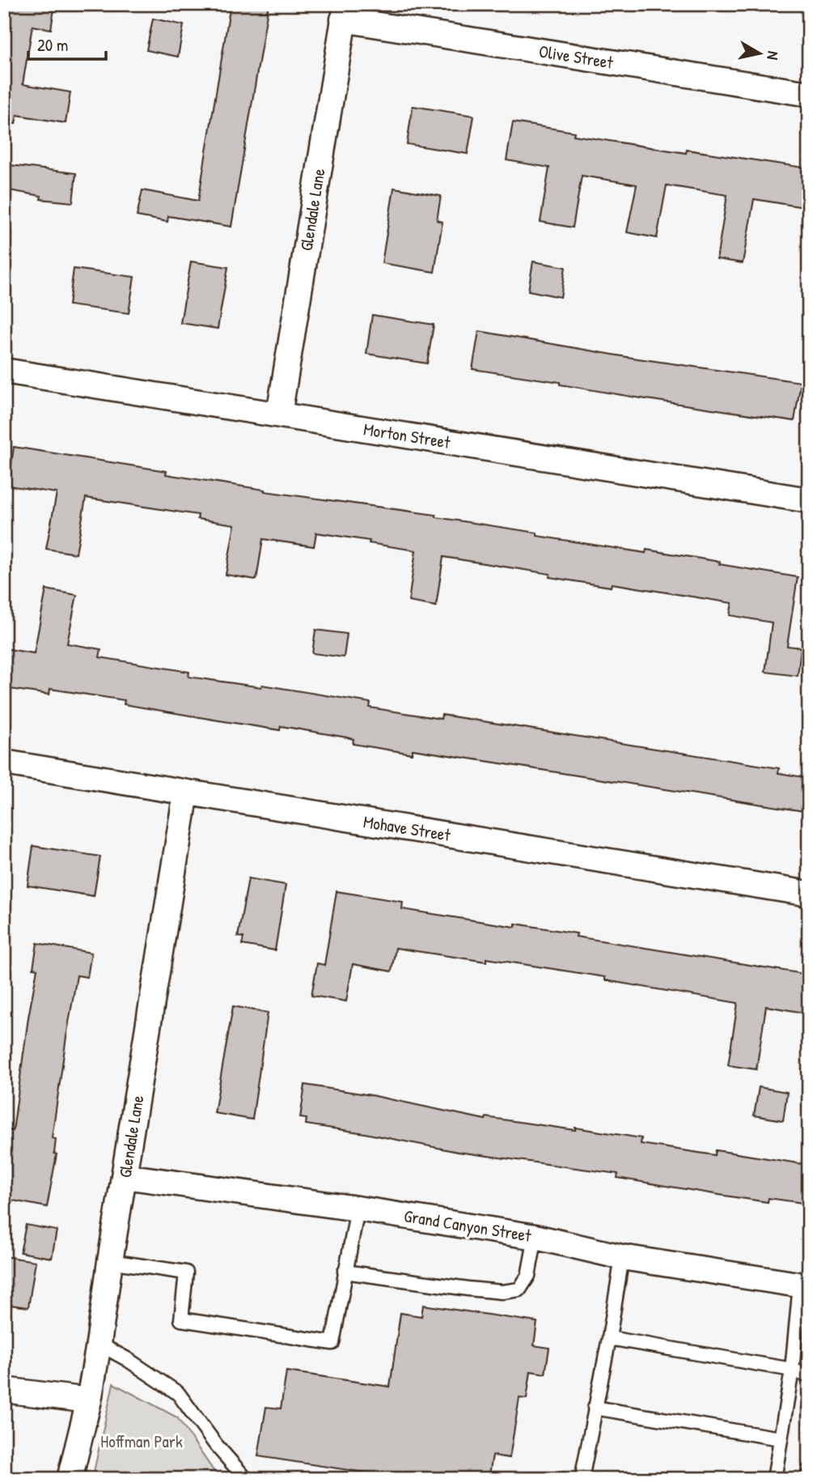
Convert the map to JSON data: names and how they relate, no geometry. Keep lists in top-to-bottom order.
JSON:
{
  "streets": {
    "street": [
      "Olive Street",
      "Glendale Lane",
      "Morton Street",
      "Mohave Street",
      "Grand Canyon Street"
    ]
  },
  "crossings": [
    ["Olive Street", "Glendale Lane"],
    ["Glendale Lane", "Morton Street"],
    ["Glendale Lane", "Mohave Street"],
    ["Glendale Lane", "Grand Canyon Street"]
  ],
  "parks": ["Hoffman Park"],
  "scale_bar": "20 m",
  "north": "right"
}
